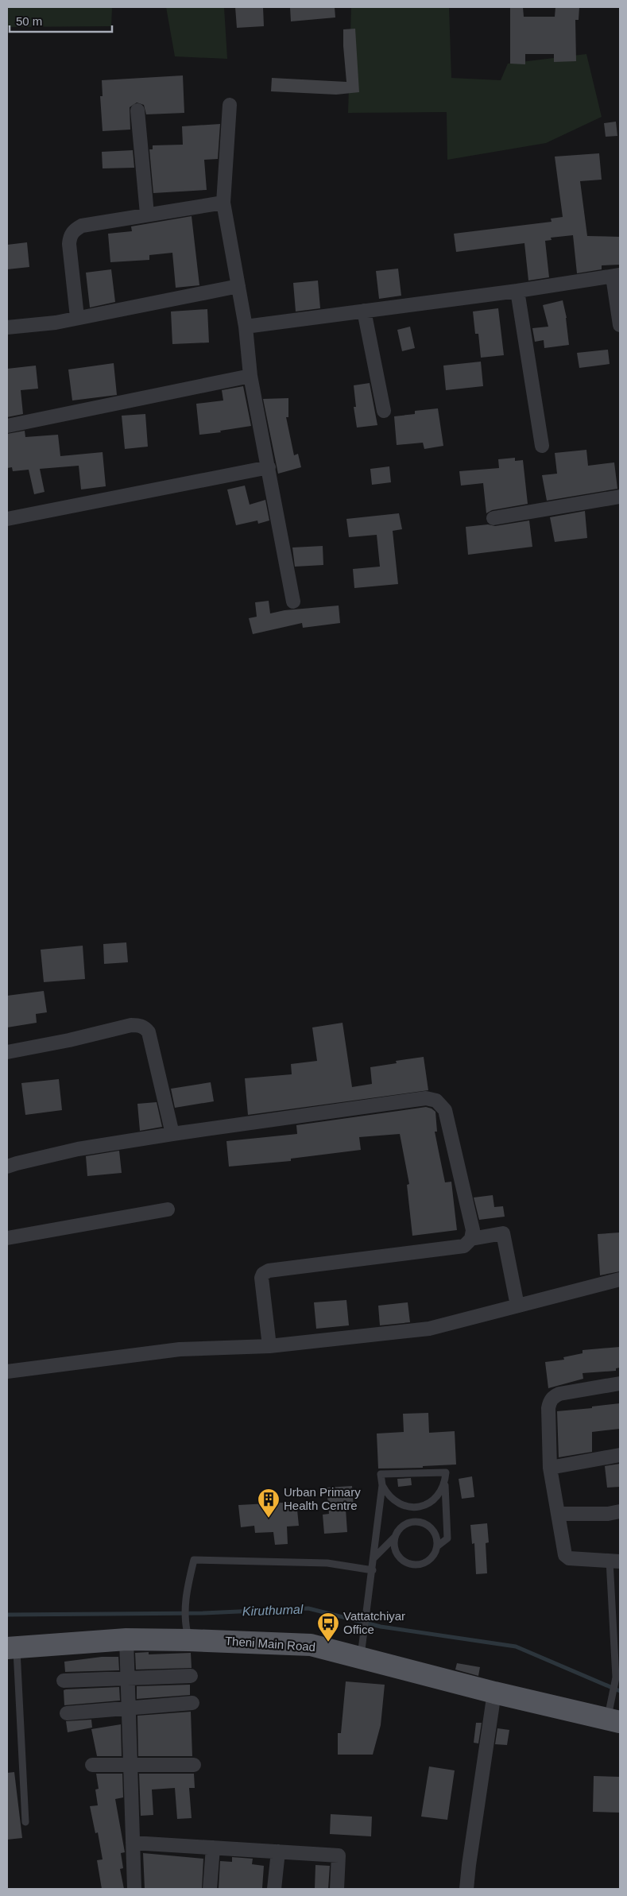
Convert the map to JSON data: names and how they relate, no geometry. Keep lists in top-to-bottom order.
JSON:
{
  "streets": {
    "main road": ["Theni Main Road"]
  },
  "water": ["Kiruthumal"],
  "places": {
    "building": ["Urban Primary Health Centre"],
    "bus stop": ["Vattatchiyar Office"]
  },
  "scale_bar": "50 m"
}
